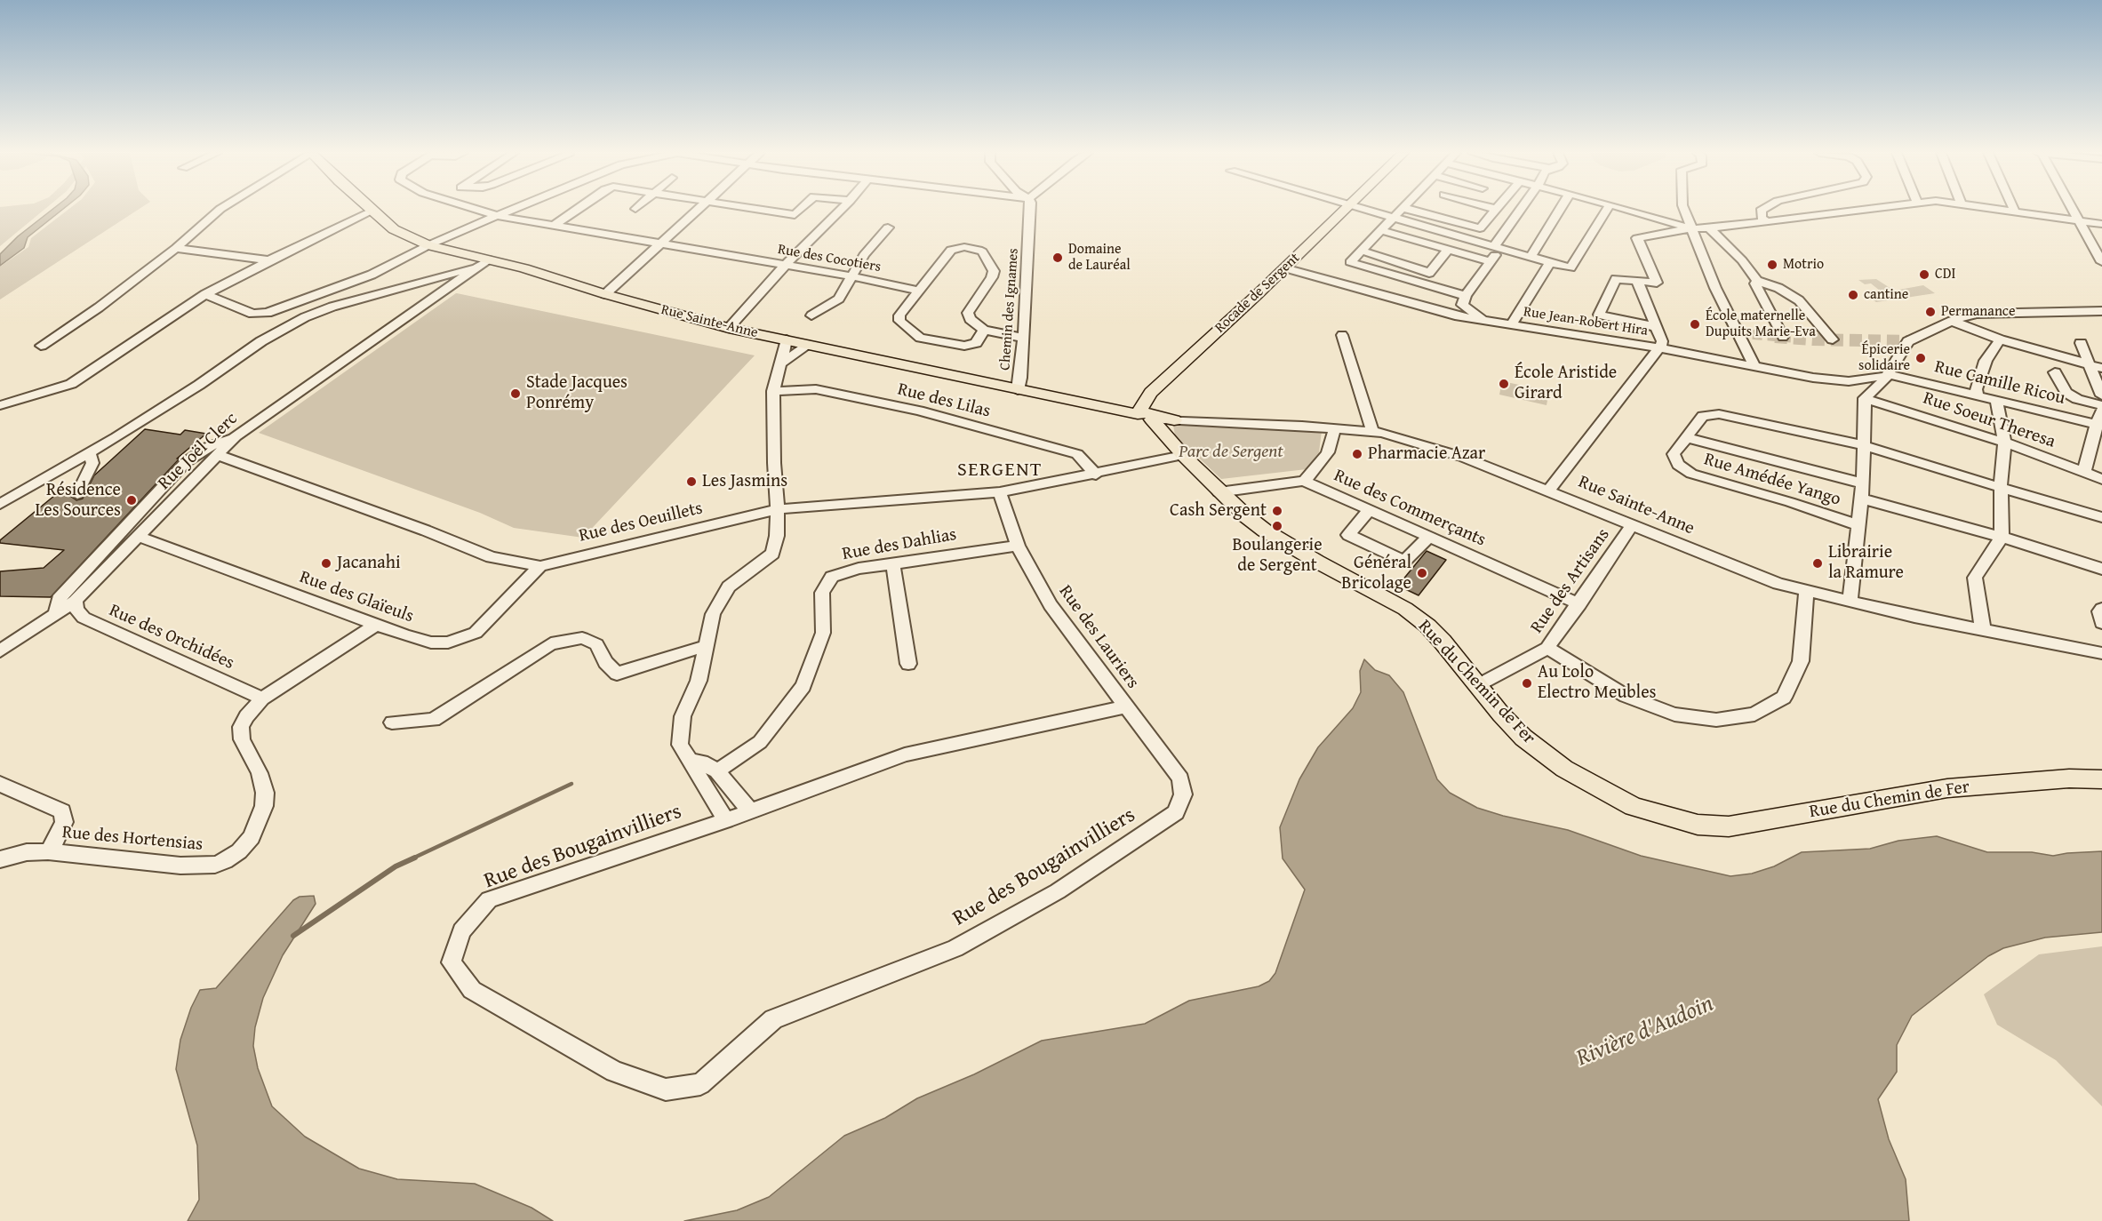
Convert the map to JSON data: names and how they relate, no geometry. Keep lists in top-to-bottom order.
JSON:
{
  "streets": {
    "main road": ["Rocade de Sergent", "Rue Sainte-Anne", "Rue du Chemin de Fer"],
    "street": [
      "Rue des Cocotiers",
      "Chemin des Ignames",
      "Rue Jean-Robert Hira",
      "Rue Camille Ricou",
      "Rue des Lilas",
      "Rue Soeur Theresa",
      "Rue Joël Clerc",
      "Rue Amédée Yango",
      "Rue des Commerçants",
      "Rue des Oeuillets",
      "Rue des Dahlias",
      "Rue des Artisans",
      "Rue des Glaïeuls",
      "Rue des Orchidées",
      "Rue des Lauriers",
      "Rue des Hortensias",
      "Rue des Bougainvilliers"
    ]
  },
  "crossings": [
    ["Rocade de Sergent", "Rue Sainte-Anne"],
    ["Rocade de Sergent", "Rue Jean-Robert Hira"],
    ["Rocade de Sergent", "Rue du Chemin de Fer"],
    ["Chemin des Ignames", "Rue Sainte-Anne"],
    ["Rue Sainte-Anne", "Rue Joël Clerc"],
    ["Rue Sainte-Anne", "Rue des Artisans"],
    ["Rue Sainte-Anne", "Rue du Chemin de Fer"],
    ["Rue Jean-Robert Hira", "Rue Camille Ricou"],
    ["Rue Jean-Robert Hira", "Rue Soeur Theresa"],
    ["Rue des Lilas", "Rue des Oeuillets"],
    ["Rue Joël Clerc", "Rue des Oeuillets"],
    ["Rue Joël Clerc", "Rue des Glaïeuls"],
    ["Rue Joël Clerc", "Rue des Orchidées"],
    ["Rue des Commerçants", "Rue des Artisans"],
    ["Rue des Oeuillets", "Rue des Glaïeuls"],
    ["Rue des Oeuillets", "Rue des Lauriers"],
    ["Rue des Oeuillets", "Rue du Chemin de Fer"],
    ["Rue des Dahlias", "Rue des Lauriers"],
    ["Rue des Artisans", "Rue du Chemin de Fer"],
    ["Rue des Glaïeuls", "Rue des Hortensias"],
    ["Rue des Orchidées", "Rue des Hortensias"],
    ["Rue des Lauriers", "Rue des Bougainvilliers"]
  ],
  "districts": ["SERGENT"],
  "water": ["Rivière d'Audoin"],
  "parks": ["Parc de Sergent"],
  "places": [
    "Domaine de Lauréal",
    "Motrio",
    "CDI",
    "cantine",
    "Permanance",
    "École maternelle Dupuits Marie-Eva",
    "Épicerie solidaire",
    "École Aristide Girard",
    "Stade Jacques Ponrémy",
    "Pharmacie Azar",
    "Les Jasmins",
    "Résidence Les Sources",
    "Cash Sergent",
    "Boulangerie de Sergent",
    "Jacanahi",
    "Librairie la Ramure",
    "Général Bricolage",
    "Au Lolo Electro Meubles"
  ]
}
